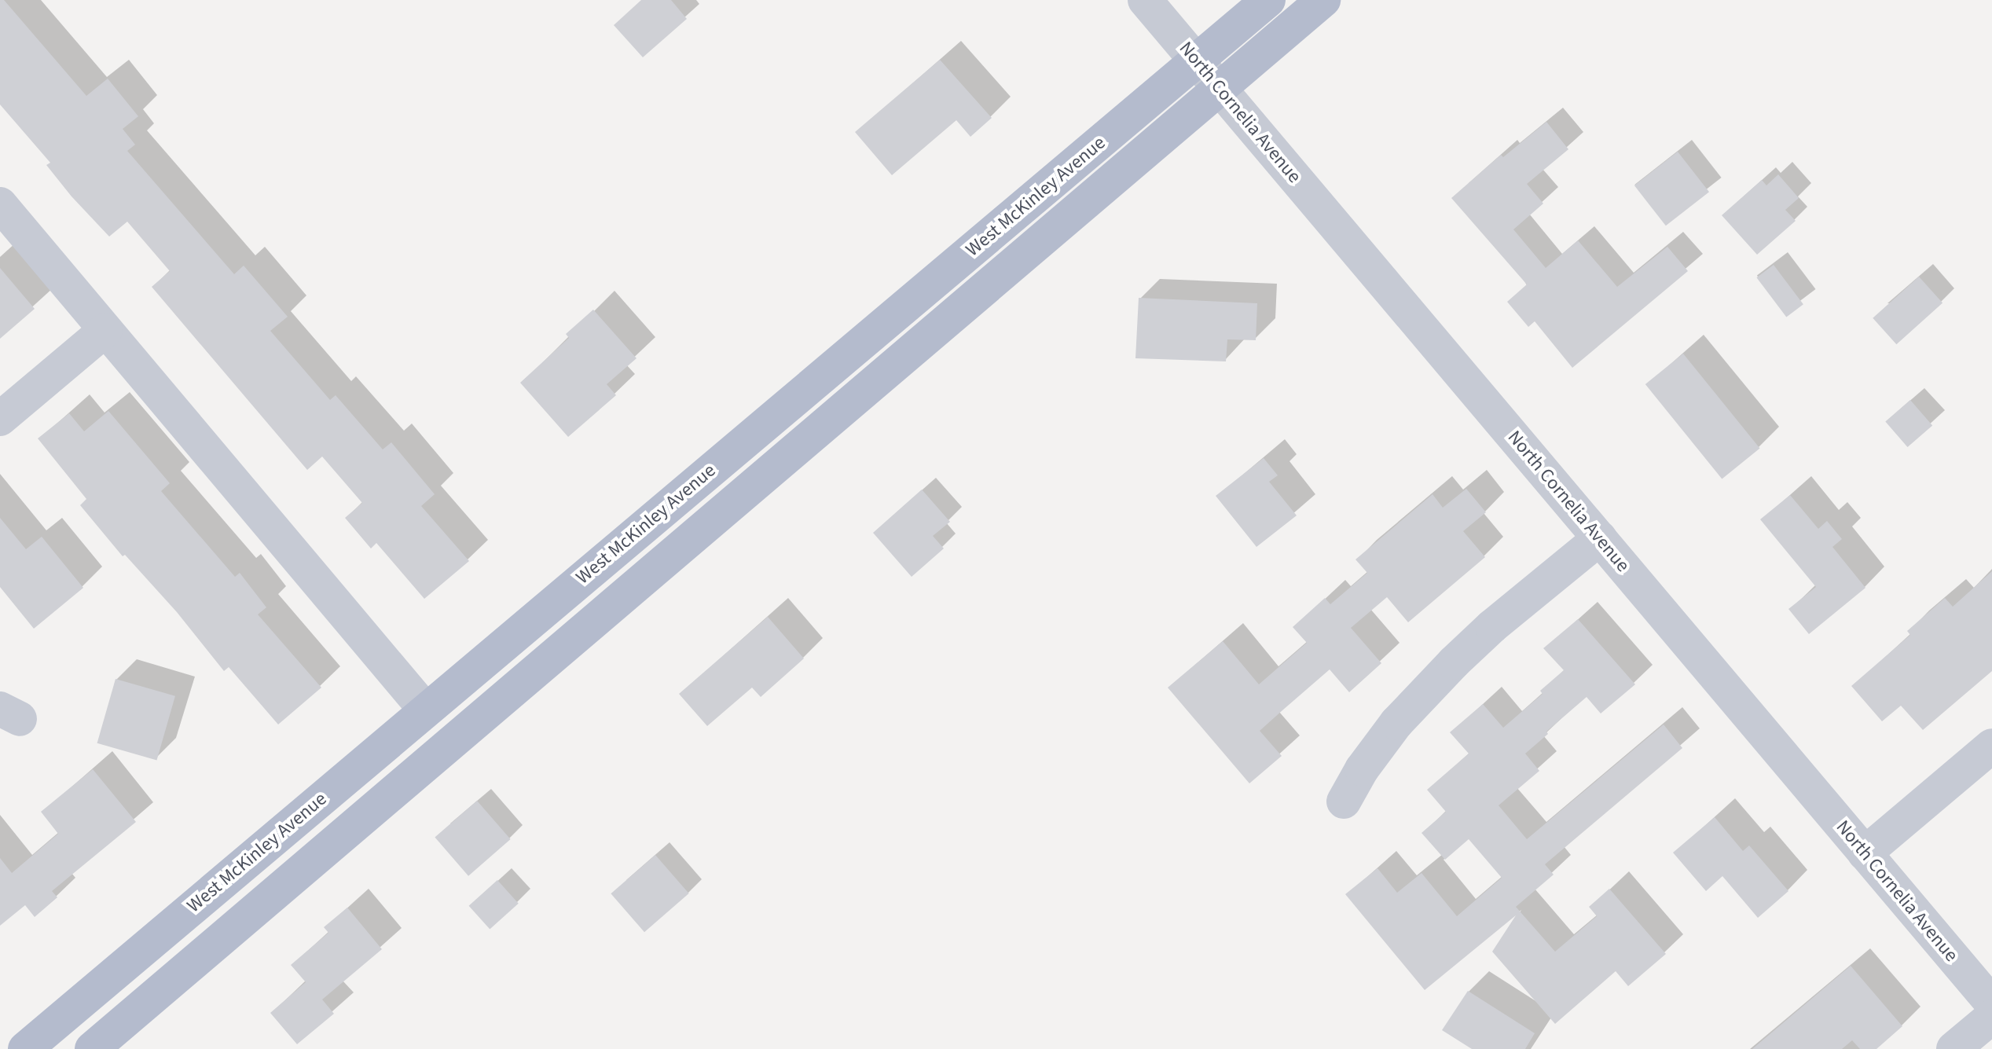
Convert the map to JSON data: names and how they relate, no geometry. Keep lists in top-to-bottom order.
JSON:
{
  "streets": {
    "main road": ["West McKinley Avenue"],
    "street": ["North Cornelia Avenue"]
  },
  "crossings": [
    ["North Cornelia Avenue", "West McKinley Avenue"]
  ]
}
